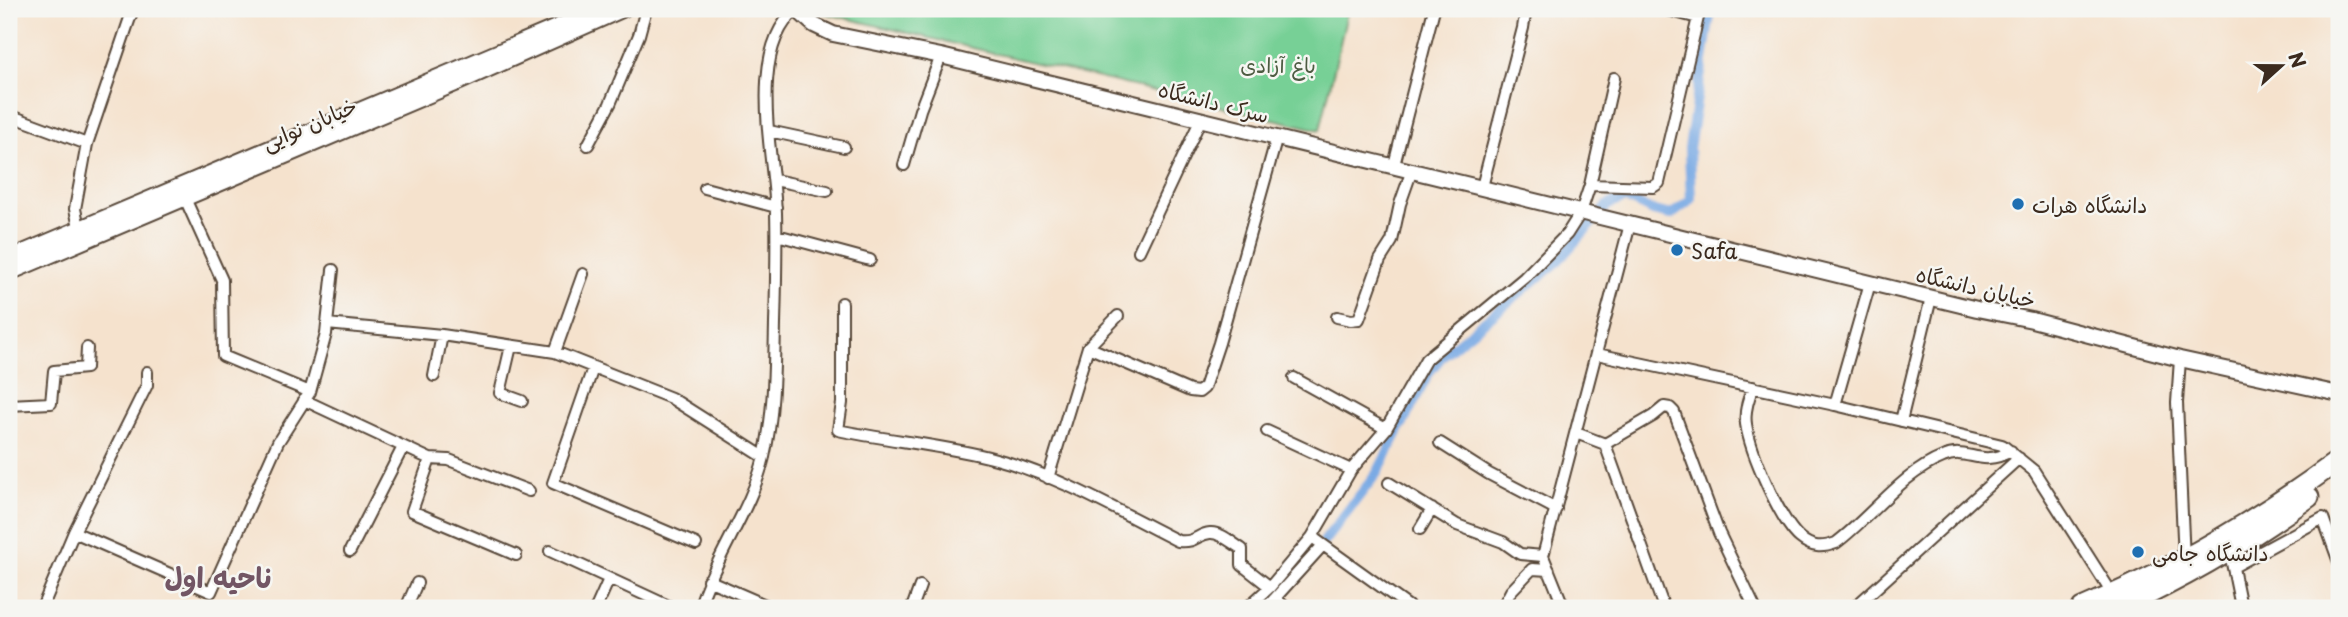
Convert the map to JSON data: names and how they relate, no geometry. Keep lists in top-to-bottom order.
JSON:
{
  "streets": {
    "street": ["سرک دانشگاه", "خیابان نوایی", "خیابان دانشگاه"]
  },
  "crossings": [
    ["سرک دانشگاه", "خیابان دانشگاه"]
  ],
  "districts": ["ناحیه اول"],
  "parks": ["باغ آزادی"],
  "places": ["دانشگاه هرات", "Safa", "دانشگاه جامی"],
  "north": "right"
}
